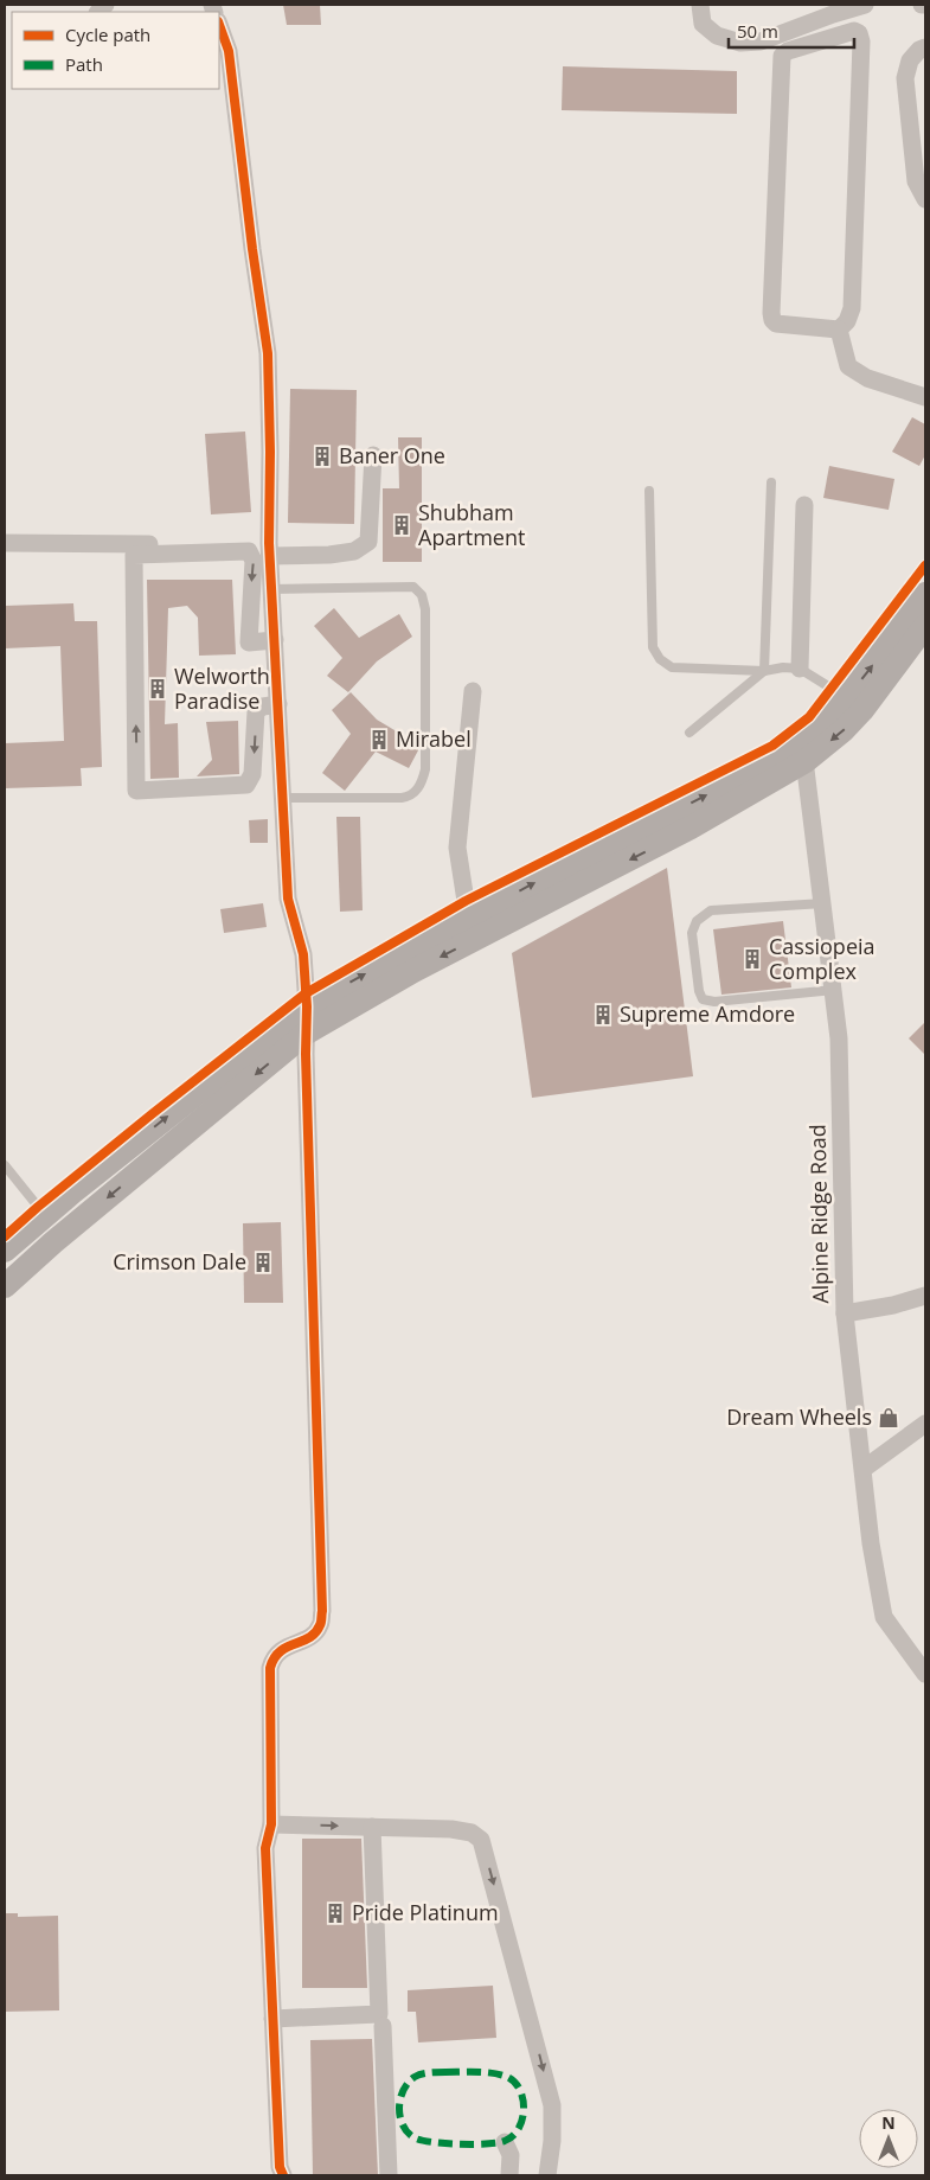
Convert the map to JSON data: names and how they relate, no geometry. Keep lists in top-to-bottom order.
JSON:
{
  "streets": {
    "street": ["Alpine Ridge Road"]
  },
  "places": {
    "building": [
      "Baner One",
      "Shubham Apartment",
      "Welworth Paradise",
      "Mirabel",
      "Cassiopeia Complex",
      "Supreme Amdore",
      "Crimson Dale",
      "Pride Platinum"
    ],
    "shop": ["Dream Wheels"]
  },
  "legend": ["Cycle path", "Path"],
  "scale_bar": "50 m",
  "north": "top"
}
